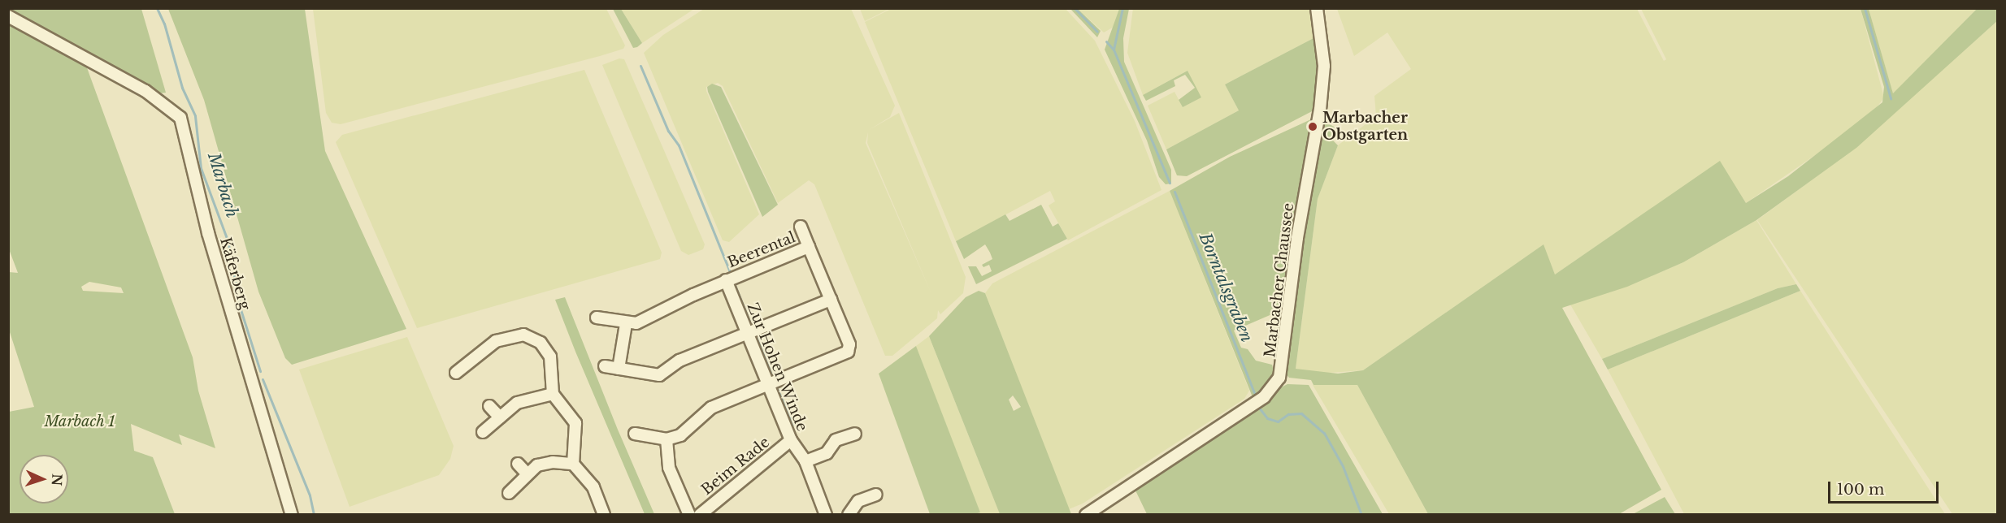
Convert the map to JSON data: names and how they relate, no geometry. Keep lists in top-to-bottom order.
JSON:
{
  "streets": {
    "street": [
      "Beerental",
      "Käferberg",
      "Marbacher Chaussee",
      "Zur Hohen Winde",
      "Beim Rade"
    ]
  },
  "crossings": [
    ["Beerental", "Zur Hohen Winde"],
    ["Zur Hohen Winde", "Beim Rade"]
  ],
  "water": ["Marbach", "Borntalsgraben"],
  "parks": ["Marbach 1"],
  "places": ["Marbacher Obstgarten"],
  "scale_bar": "100 m",
  "north": "right"
}
